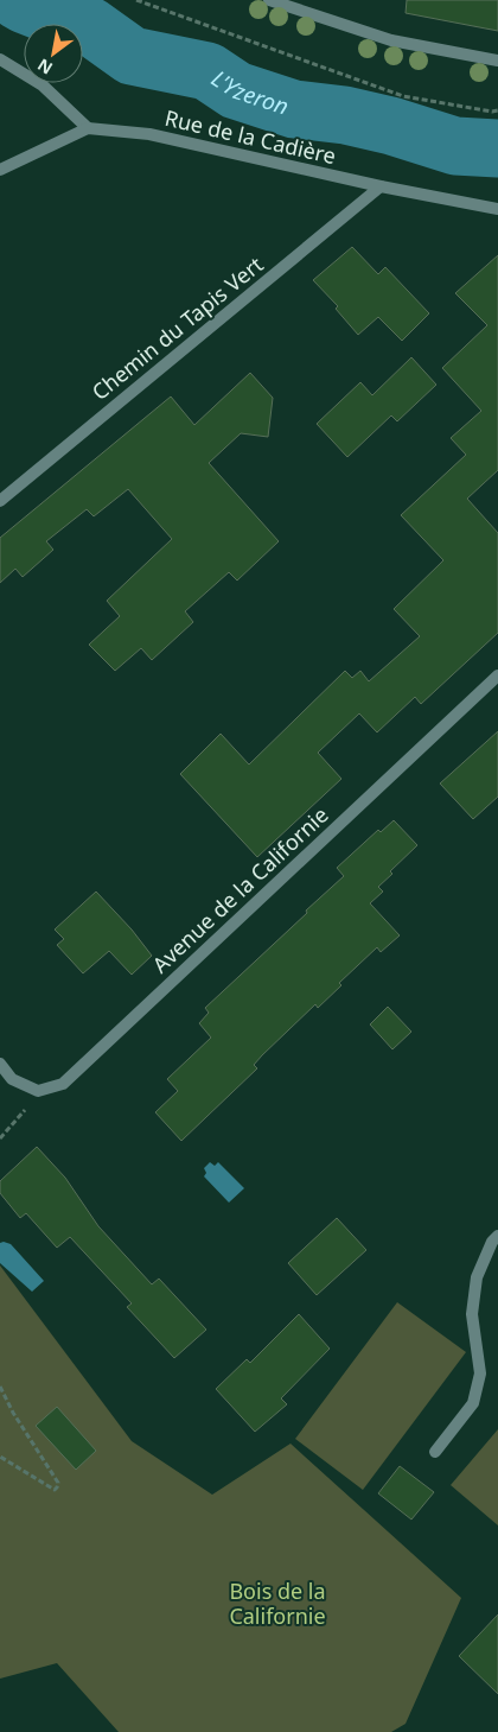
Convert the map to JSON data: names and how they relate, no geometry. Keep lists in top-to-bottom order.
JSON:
{
  "streets": {
    "street": ["Rue de la Cadière", "Chemin du Tapis Vert", "Avenue de la Californie"]
  },
  "crossings": [
    ["Rue de la Cadière", "Chemin du Tapis Vert"]
  ],
  "water": ["L'Yzeron"],
  "parks": ["Bois de la Californie"],
  "north": "bottom left"
}
